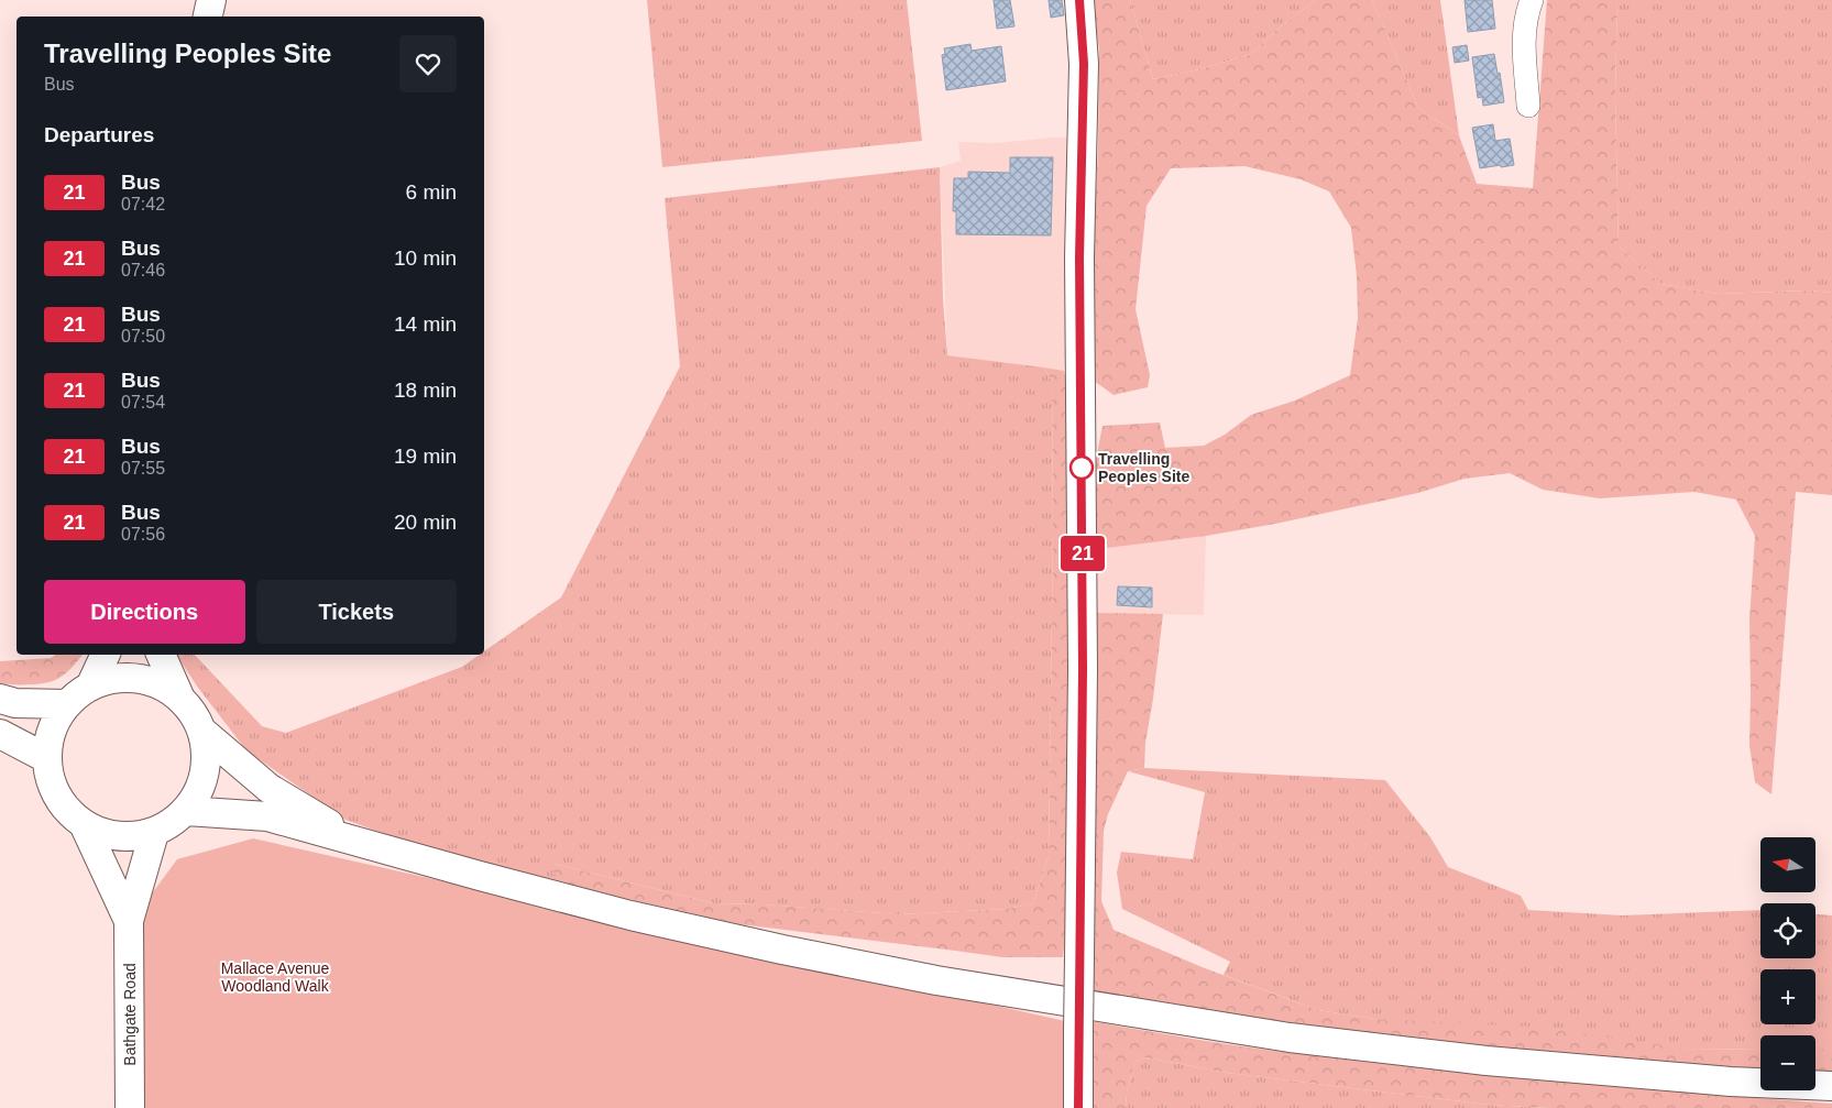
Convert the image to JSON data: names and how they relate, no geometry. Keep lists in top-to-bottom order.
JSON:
{
  "streets": {
    "main road": ["Bathgate Road"]
  },
  "parks": ["Mallace Avenue Woodland Walk"],
  "places": ["Travelling Peoples Site"],
  "lines": ["bus line 21"],
  "north": "left",
  "page": {
    "on_map": "21",
    "heading": [
      ["Travelling Peoples Site", "Bus"],
      "Departures"
    ],
    "list": [
      {
        "mark": "21",
        "name": "Bus",
        "note": "07:42",
        "value": "6 min"
      },
      {
        "mark": "21",
        "name": "Bus",
        "note": "07:46",
        "value": "10 min"
      },
      {
        "mark": "21",
        "name": "Bus",
        "note": "07:50",
        "value": "14 min"
      },
      {
        "mark": "21",
        "name": "Bus",
        "note": "07:54",
        "value": "18 min"
      },
      {
        "mark": "21",
        "name": "Bus",
        "note": "07:55",
        "value": "19 min"
      },
      {
        "mark": "21",
        "name": "Bus",
        "note": "07:56",
        "value": "20 min"
      }
    ],
    "buttons": ["Directions", "Tickets"],
    "map_buttons": ["+", "−"]
  }
}
